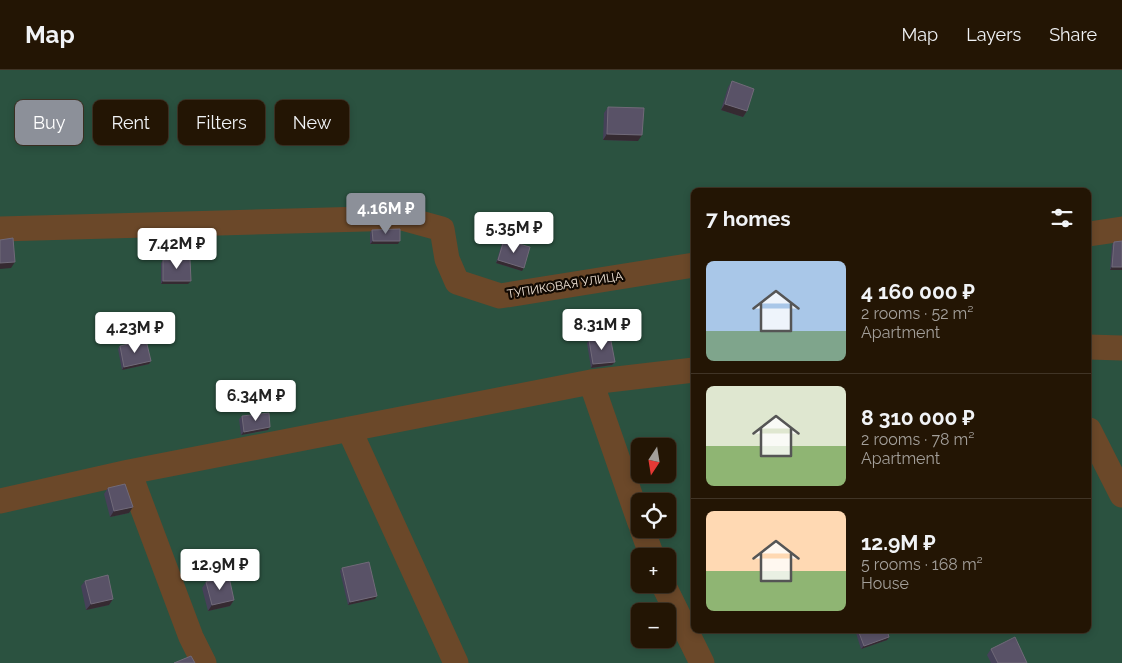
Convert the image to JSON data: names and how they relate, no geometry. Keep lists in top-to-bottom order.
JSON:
{
  "streets": {
    "lane": ["ТУПИКОВАЯ УЛИЦА"]
  },
  "north": "bottom",
  "page": {
    "header": "Map",
    "nav": ["Map", "Layers", "Share"],
    "chip": [
      "Buy",
      "Rent",
      "Filters",
      "New"
    ],
    "heading": "7 homes",
    "price": [
      "4.16M ₽",
      "5.35M ₽",
      "7.42M ₽",
      "8.31M ₽",
      "4.23M ₽",
      "6.34M ₽",
      "12.9M ₽"
    ],
    "list": [
      {
        "name": "4 160 000 ₽",
        "note": "2 rooms · 52 m² · Apartment"
      },
      {
        "name": "8 310 000 ₽",
        "note": "2 rooms · 78 m² · Apartment"
      },
      {
        "name": "12.9M ₽",
        "note": "5 rooms · 168 m² · House"
      }
    ],
    "map_buttons": ["+", "−"]
  }
}
